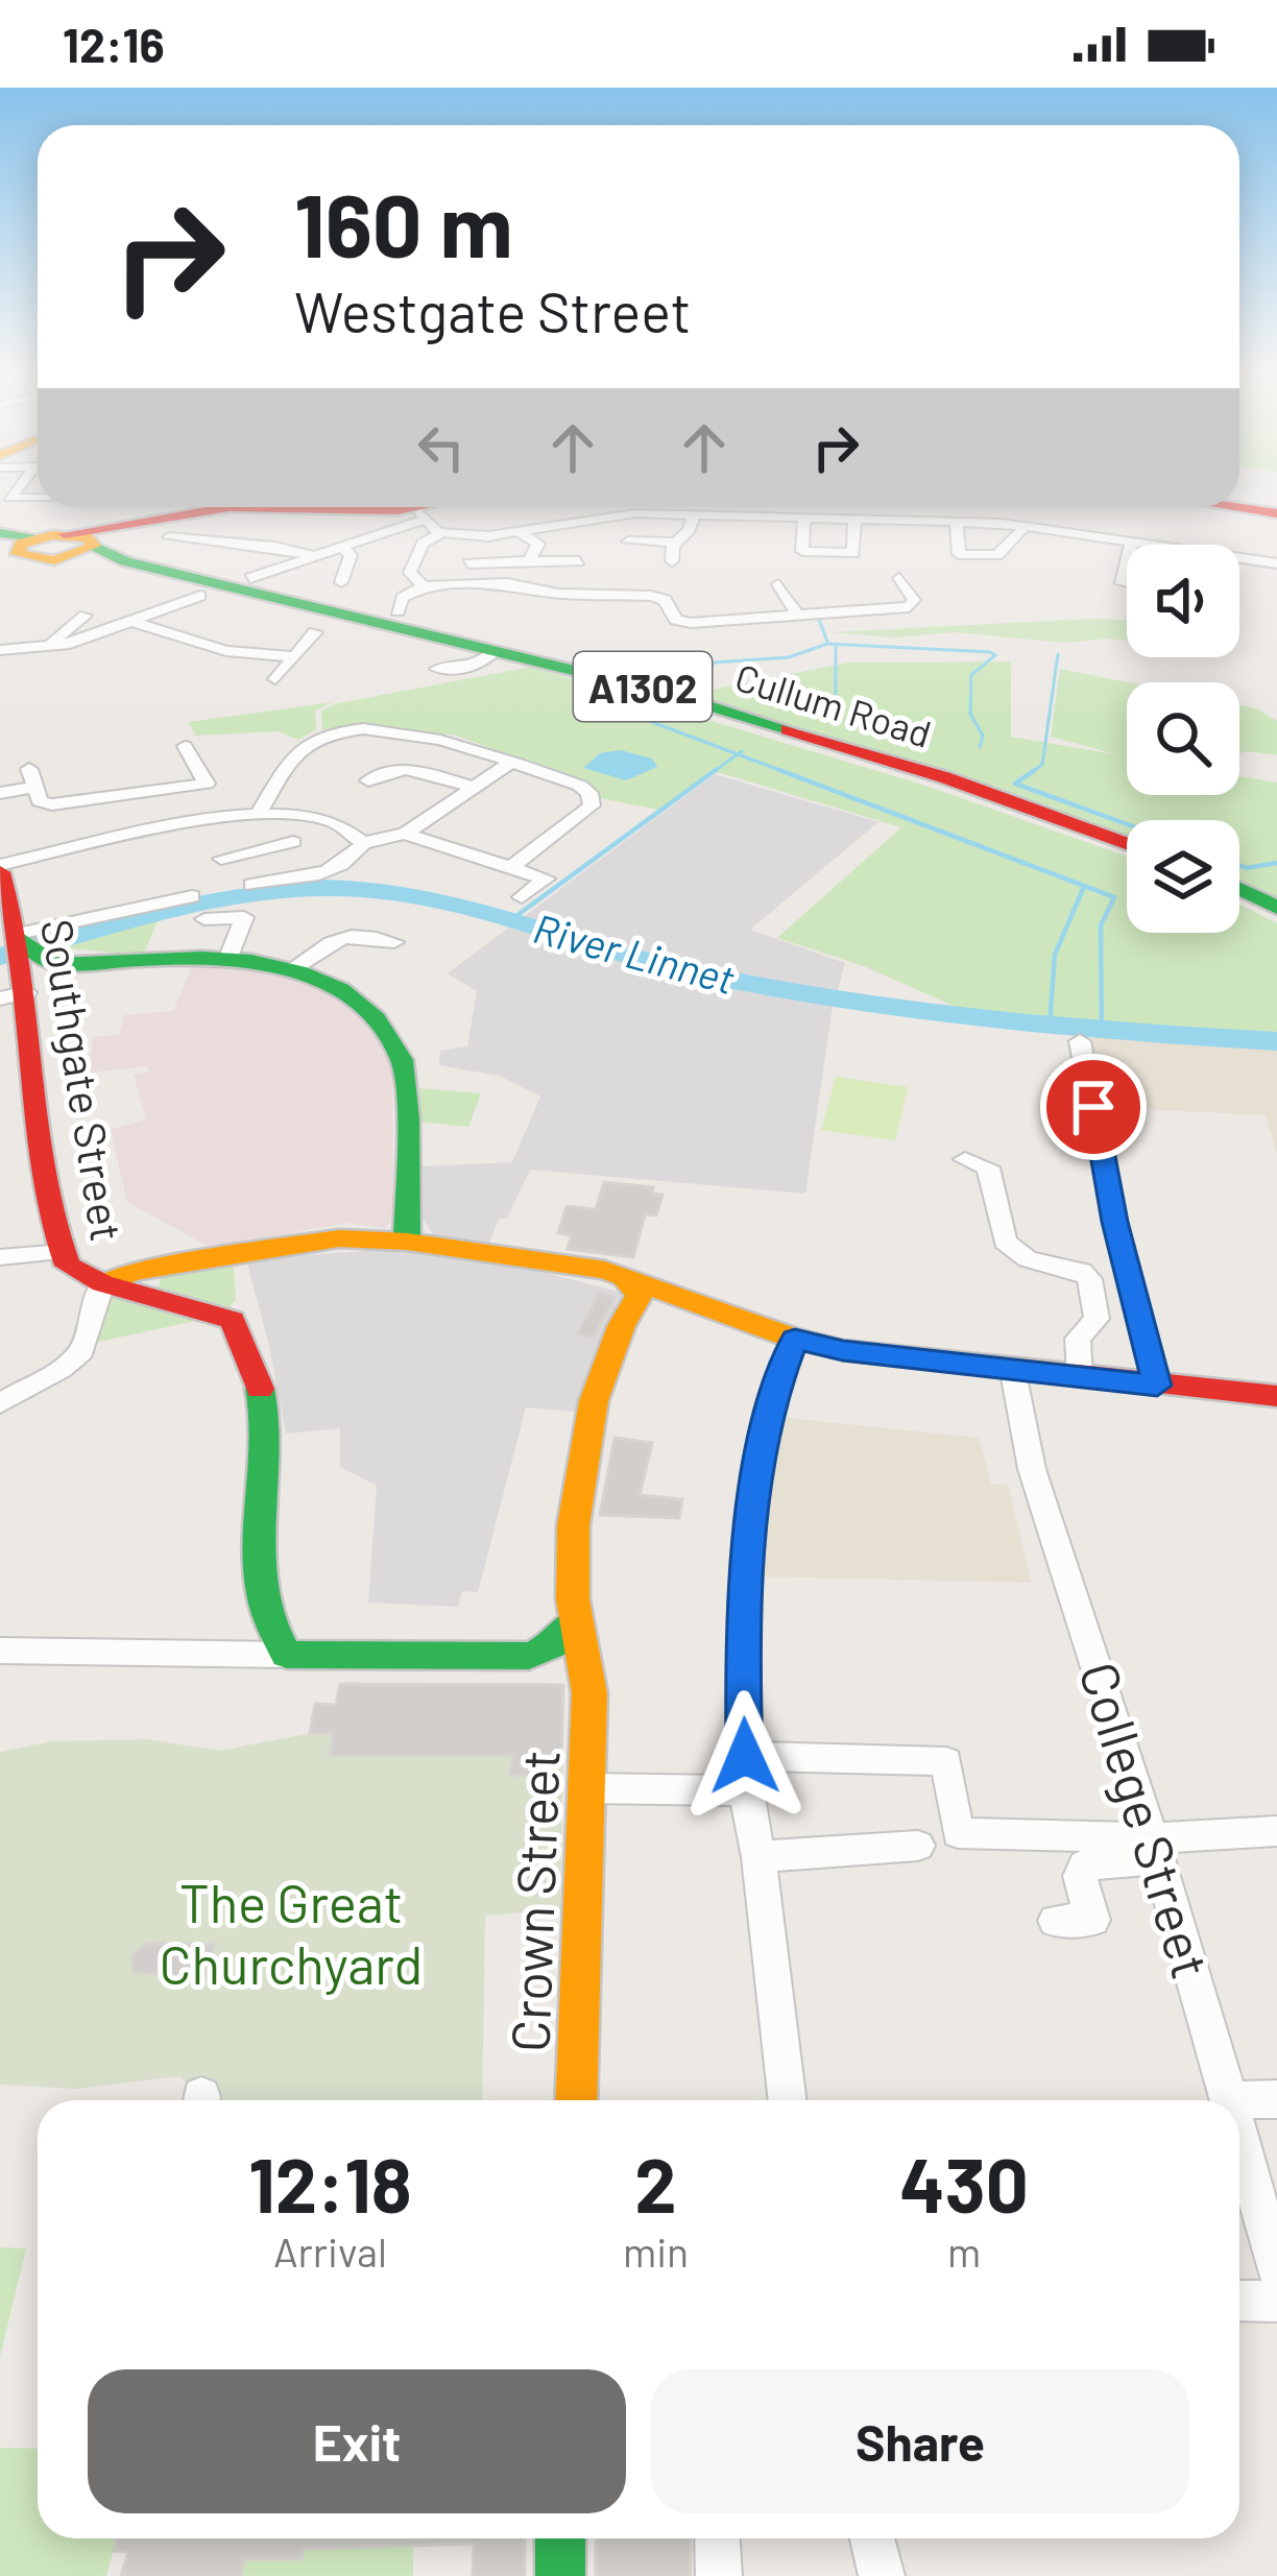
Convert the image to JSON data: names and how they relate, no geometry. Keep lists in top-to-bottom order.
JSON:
{
  "streets": {
    "street": [
      "A1302",
      "Cullum Road",
      "Southgate Street",
      "College Street",
      "Crown Street"
    ]
  },
  "water": ["River Linnet"],
  "parks": ["The Great Churchyard"],
  "page": {
    "status": "12:16",
    "turn": ["160 m", "Westgate Street"],
    "eta": [
      "12:18",
      "Arrival",
      "2",
      "min",
      "430",
      "m"
    ],
    "buttons": ["Exit", "Share"]
  }
}
